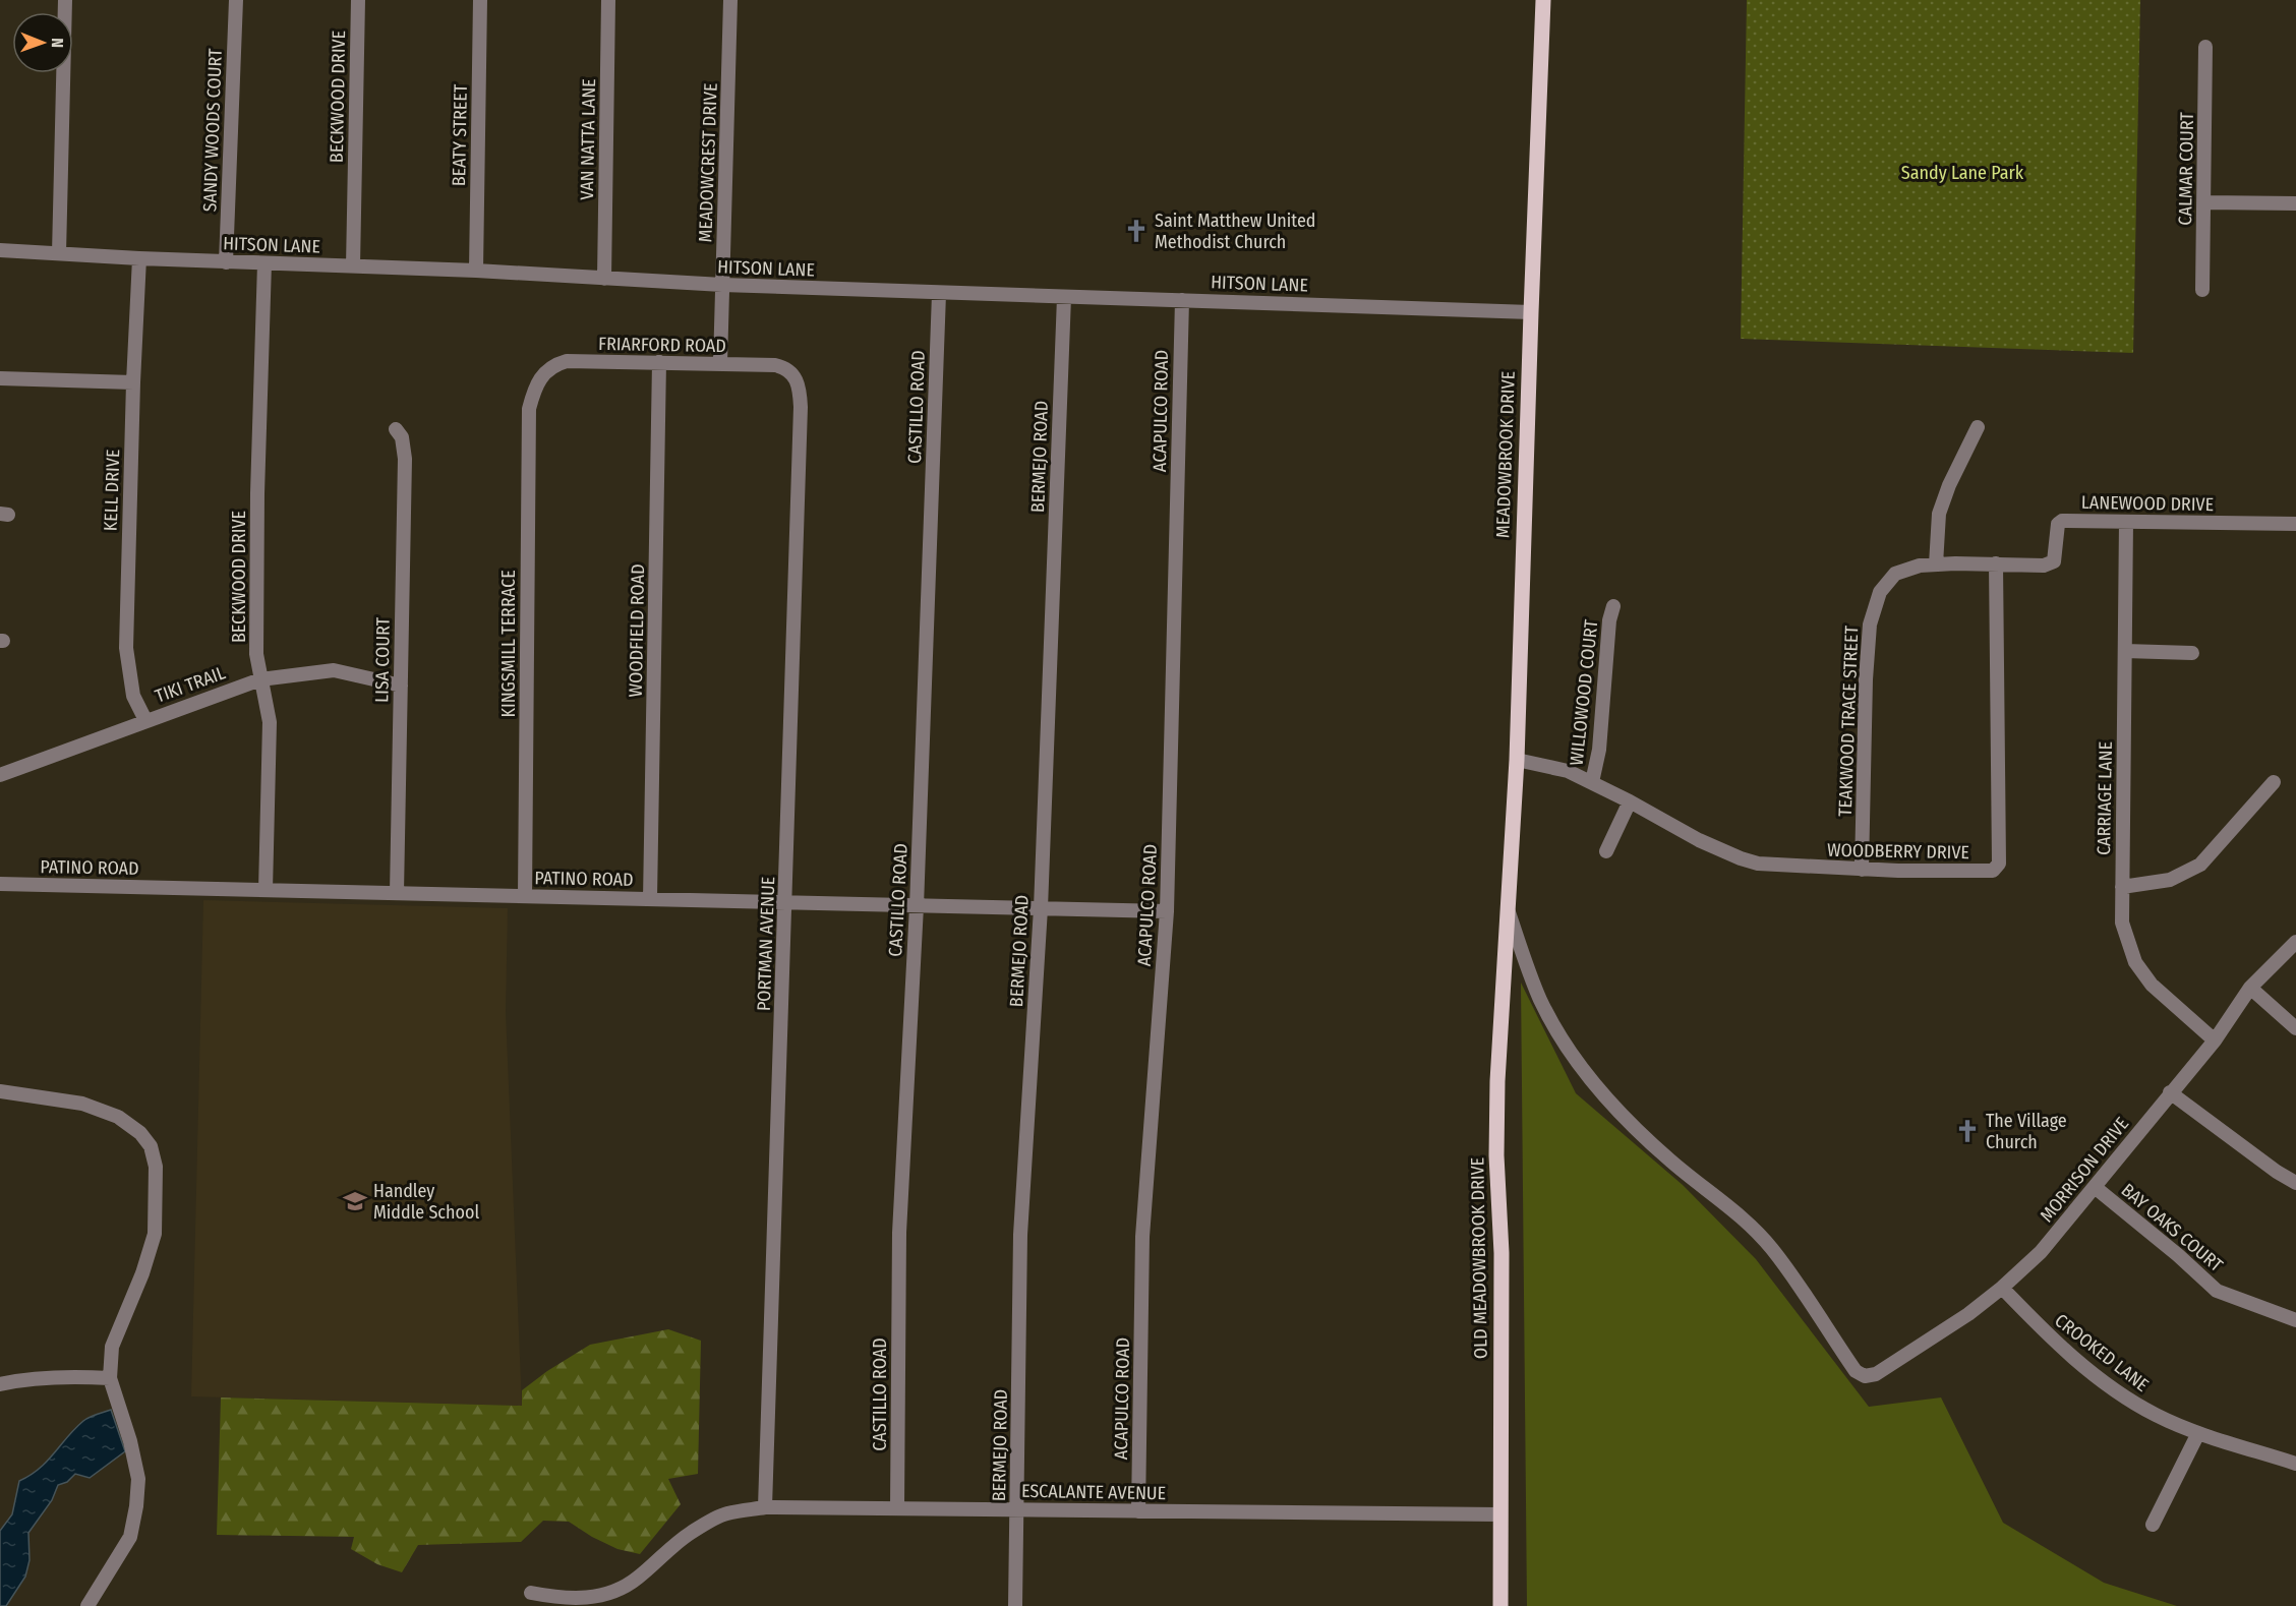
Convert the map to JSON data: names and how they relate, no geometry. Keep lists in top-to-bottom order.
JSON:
{
  "streets": {
    "main road": ["MEADOWBROOK DRIVE", "OLD MEADOWBROOK DRIVE"],
    "street": [
      "BECKWOOD DRIVE",
      "SANDY WOODS COURT",
      "BEATY STREET",
      "VAN NATTA LANE",
      "MEADOWCREST DRIVE",
      "CALMAR COURT",
      "HITSON LANE",
      "FRIARFORD ROAD",
      "CASTILLO ROAD",
      "ACAPULCO ROAD",
      "BERMEJO ROAD",
      "KELL DRIVE",
      "LANEWOOD DRIVE",
      "WOODFIELD ROAD",
      "KINGSMILL TERRACE",
      "LISA COURT",
      "TIKI TRAIL",
      "WILLOWOOD COURT",
      "TEAKWOOD TRACE STREET",
      "CARRIAGE LANE",
      "WOODBERRY DRIVE",
      "PATINO ROAD",
      "PORTMAN AVENUE",
      "MORRISON DRIVE",
      "BAY OAKS COURT",
      "CROOKED LANE",
      "ESCALANTE AVENUE"
    ]
  },
  "crossings": [
    ["BECKWOOD DRIVE", "HITSON LANE"],
    ["BECKWOOD DRIVE", "TIKI TRAIL"],
    ["BECKWOOD DRIVE", "PATINO ROAD"],
    ["SANDY WOODS COURT", "HITSON LANE"],
    ["BEATY STREET", "HITSON LANE"],
    ["VAN NATTA LANE", "HITSON LANE"],
    ["MEADOWCREST DRIVE", "HITSON LANE"],
    ["MEADOWCREST DRIVE", "FRIARFORD ROAD"],
    ["HITSON LANE", "CASTILLO ROAD"],
    ["HITSON LANE", "ACAPULCO ROAD"],
    ["HITSON LANE", "MEADOWBROOK DRIVE"],
    ["HITSON LANE", "BERMEJO ROAD"],
    ["HITSON LANE", "KELL DRIVE"],
    ["FRIARFORD ROAD", "WOODFIELD ROAD"],
    ["FRIARFORD ROAD", "KINGSMILL TERRACE"],
    ["FRIARFORD ROAD", "PORTMAN AVENUE"],
    ["CASTILLO ROAD", "PATINO ROAD"],
    ["CASTILLO ROAD", "ESCALANTE AVENUE"],
    ["ACAPULCO ROAD", "PATINO ROAD"],
    ["ACAPULCO ROAD", "ESCALANTE AVENUE"],
    ["MEADOWBROOK DRIVE", "WOODBERRY DRIVE"],
    ["MEADOWBROOK DRIVE", "MORRISON DRIVE"],
    ["MEADOWBROOK DRIVE", "OLD MEADOWBROOK DRIVE"],
    ["BERMEJO ROAD", "PATINO ROAD"],
    ["BERMEJO ROAD", "ESCALANTE AVENUE"],
    ["KELL DRIVE", "TIKI TRAIL"],
    ["LANEWOOD DRIVE", "TEAKWOOD TRACE STREET"],
    ["LANEWOOD DRIVE", "CARRIAGE LANE"],
    ["LANEWOOD DRIVE", "WOODBERRY DRIVE"],
    ["WOODFIELD ROAD", "PATINO ROAD"],
    ["KINGSMILL TERRACE", "PATINO ROAD"],
    ["LISA COURT", "TIKI TRAIL"],
    ["LISA COURT", "PATINO ROAD"],
    ["WILLOWOOD COURT", "WOODBERRY DRIVE"],
    ["TEAKWOOD TRACE STREET", "WOODBERRY DRIVE"],
    ["CARRIAGE LANE", "MORRISON DRIVE"],
    ["PATINO ROAD", "PORTMAN AVENUE"],
    ["PORTMAN AVENUE", "ESCALANTE AVENUE"],
    ["MORRISON DRIVE", "BAY OAKS COURT"],
    ["MORRISON DRIVE", "OLD MEADOWBROOK DRIVE"],
    ["MORRISON DRIVE", "CROOKED LANE"],
    ["OLD MEADOWBROOK DRIVE", "ESCALANTE AVENUE"]
  ],
  "parks": ["Sandy Lane Park"],
  "places": {
    "church": ["Saint Matthew United Methodist Church", "The Village Church"],
    "school or university": ["Handley Middle School"]
  },
  "north": "right"
}
